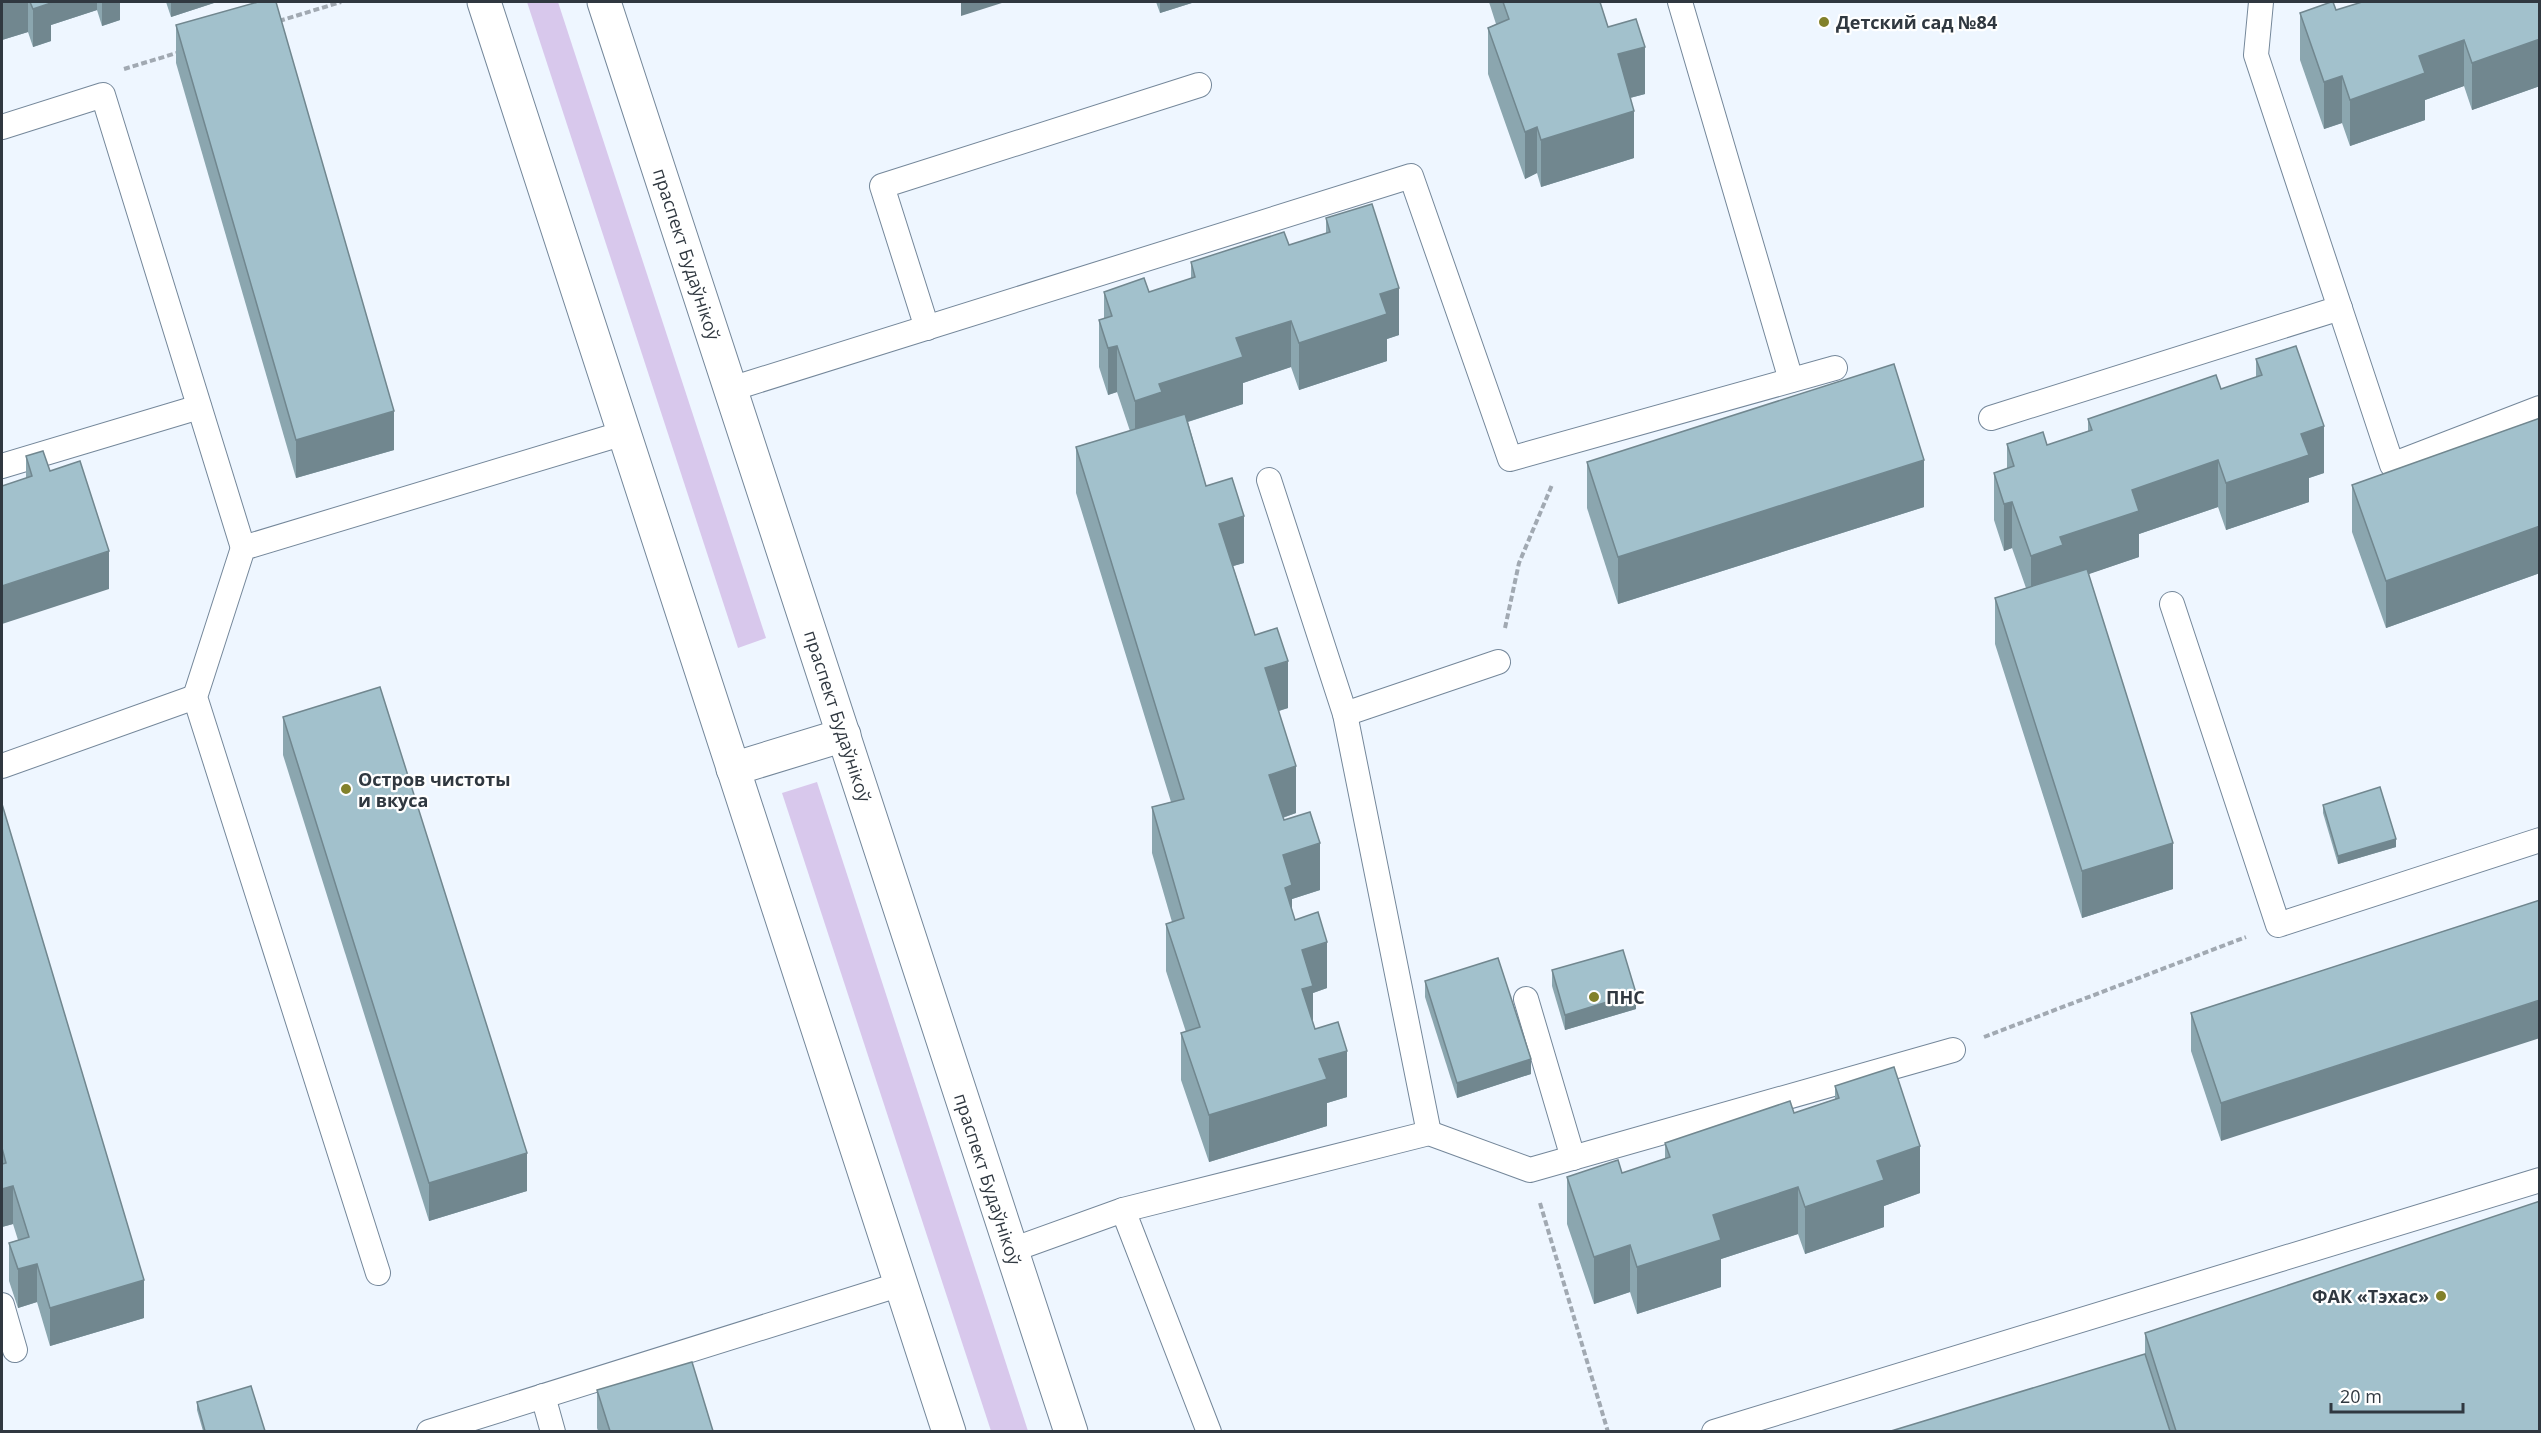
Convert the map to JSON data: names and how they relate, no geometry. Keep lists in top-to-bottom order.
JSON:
{
  "streets": {
    "main road": ["праспект Будаўнікоў"]
  },
  "places": [
    "Детский сад №84",
    "Остров чистоты и вкуса",
    "ПНС",
    "ФАК «Тэхас»"
  ],
  "scale_bar": "20 m"
}
